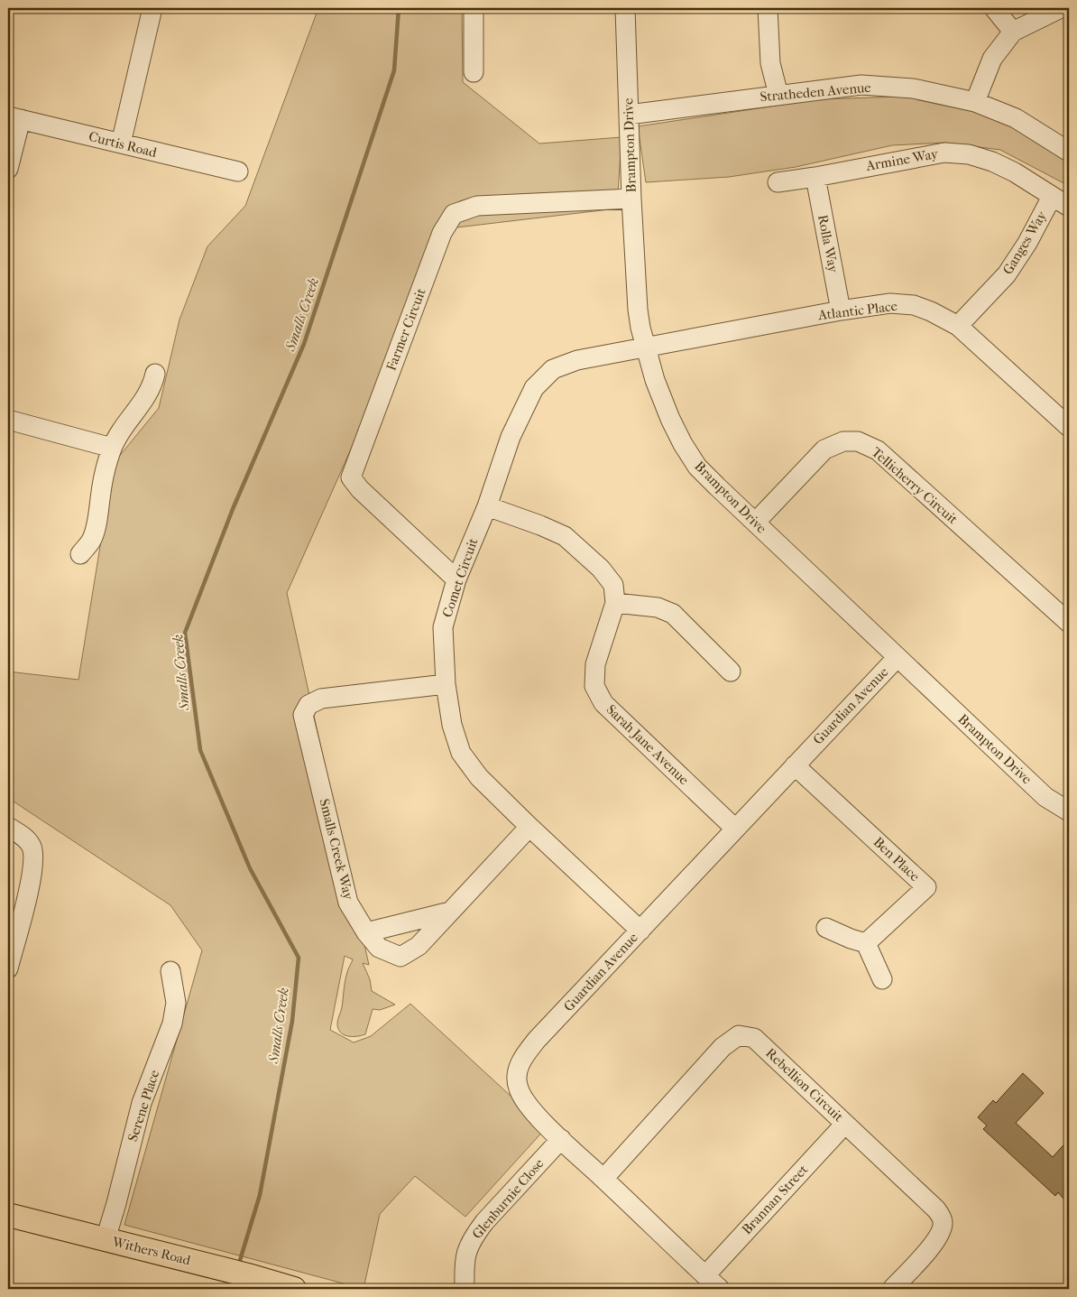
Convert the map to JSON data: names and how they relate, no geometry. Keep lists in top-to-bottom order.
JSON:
{
  "streets": {
    "main road": ["Withers Road"],
    "street": [
      "Stratheden Avenue",
      "Curtis Road",
      "Brampton Drive",
      "Armine Way",
      "Ganges Way",
      "Rolla Way",
      "Atlantic Place",
      "Farmer Circuit",
      "Tellicherry Circuit",
      "Comet Circuit",
      "Guardian Avenue",
      "Sarah Jane Avenue",
      "Smalls Creek Way",
      "Ben Place",
      "Rebellion Circuit",
      "Serene Place",
      "Glenburnie Close",
      "Brannan Street"
    ]
  },
  "crossings": [
    ["Stratheden Avenue", "Brampton Drive"],
    ["Brampton Drive", "Atlantic Place"],
    ["Brampton Drive", "Farmer Circuit"],
    ["Brampton Drive", "Tellicherry Circuit"],
    ["Brampton Drive", "Comet Circuit"],
    ["Brampton Drive", "Guardian Avenue"],
    ["Armine Way", "Ganges Way"],
    ["Armine Way", "Rolla Way"],
    ["Ganges Way", "Atlantic Place"],
    ["Rolla Way", "Atlantic Place"],
    ["Atlantic Place", "Comet Circuit"],
    ["Farmer Circuit", "Comet Circuit"],
    ["Comet Circuit", "Guardian Avenue"],
    ["Comet Circuit", "Sarah Jane Avenue"],
    ["Comet Circuit", "Smalls Creek Way"],
    ["Guardian Avenue", "Sarah Jane Avenue"],
    ["Guardian Avenue", "Ben Place"],
    ["Guardian Avenue", "Rebellion Circuit"],
    ["Guardian Avenue", "Glenburnie Close"],
    ["Guardian Avenue", "Brannan Street"],
    ["Rebellion Circuit", "Brannan Street"],
    ["Serene Place", "Withers Road"]
  ],
  "water": ["Smalls Creek"]
}
